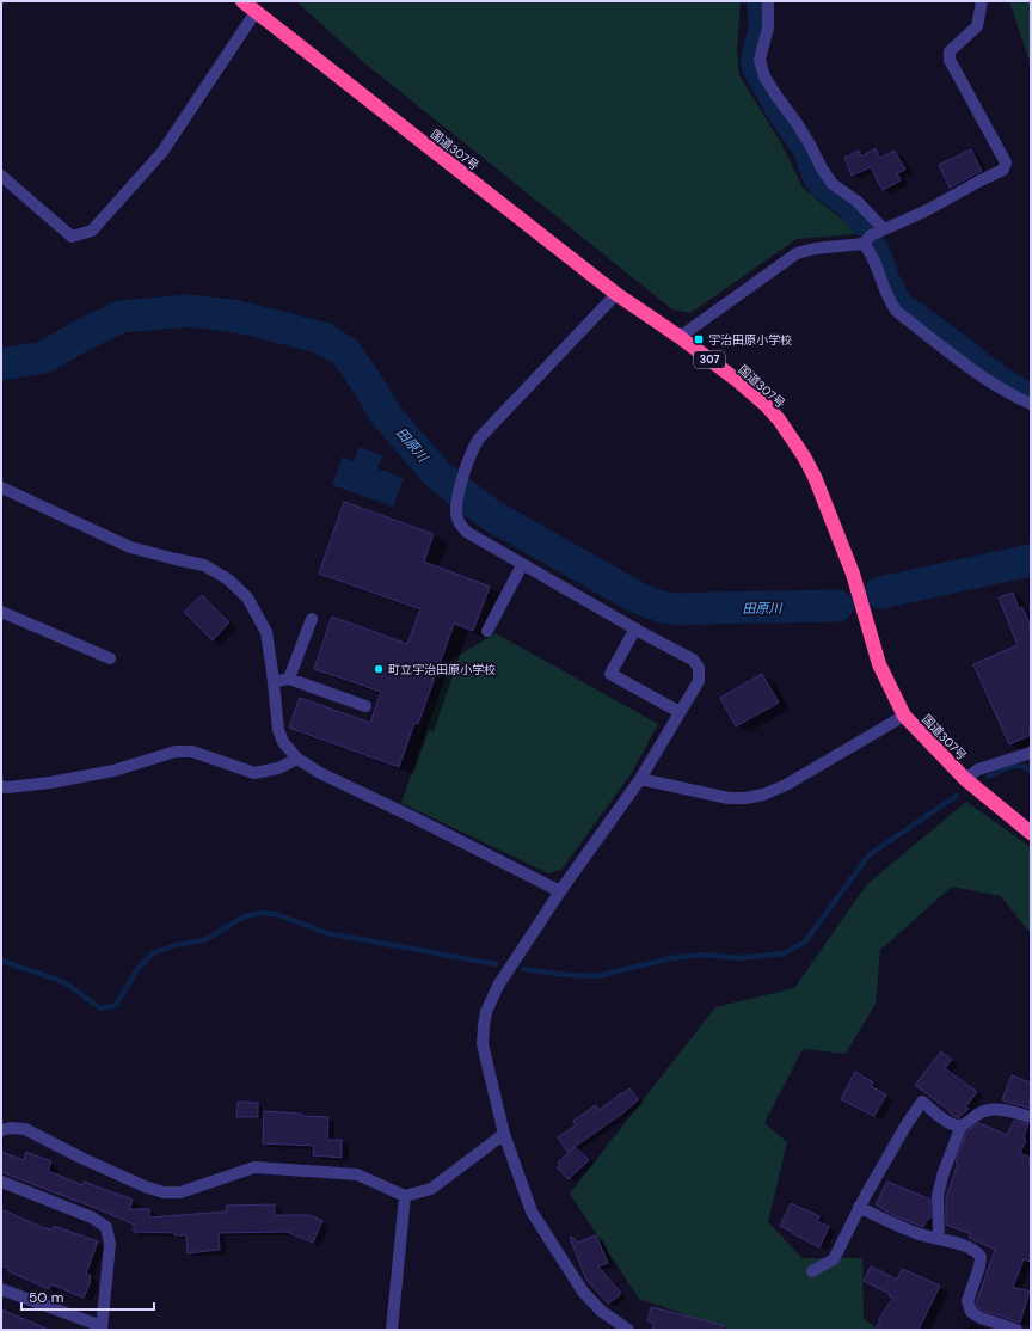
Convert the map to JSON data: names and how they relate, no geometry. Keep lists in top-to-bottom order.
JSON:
{
  "streets": {
    "highway": ["国道307号", "307"]
  },
  "water": ["田原川"],
  "places": {
    "transit": ["宇治田原小学校"],
    "other": ["町立宇治田原小学校"]
  },
  "scale_bar": "50 m"
}
